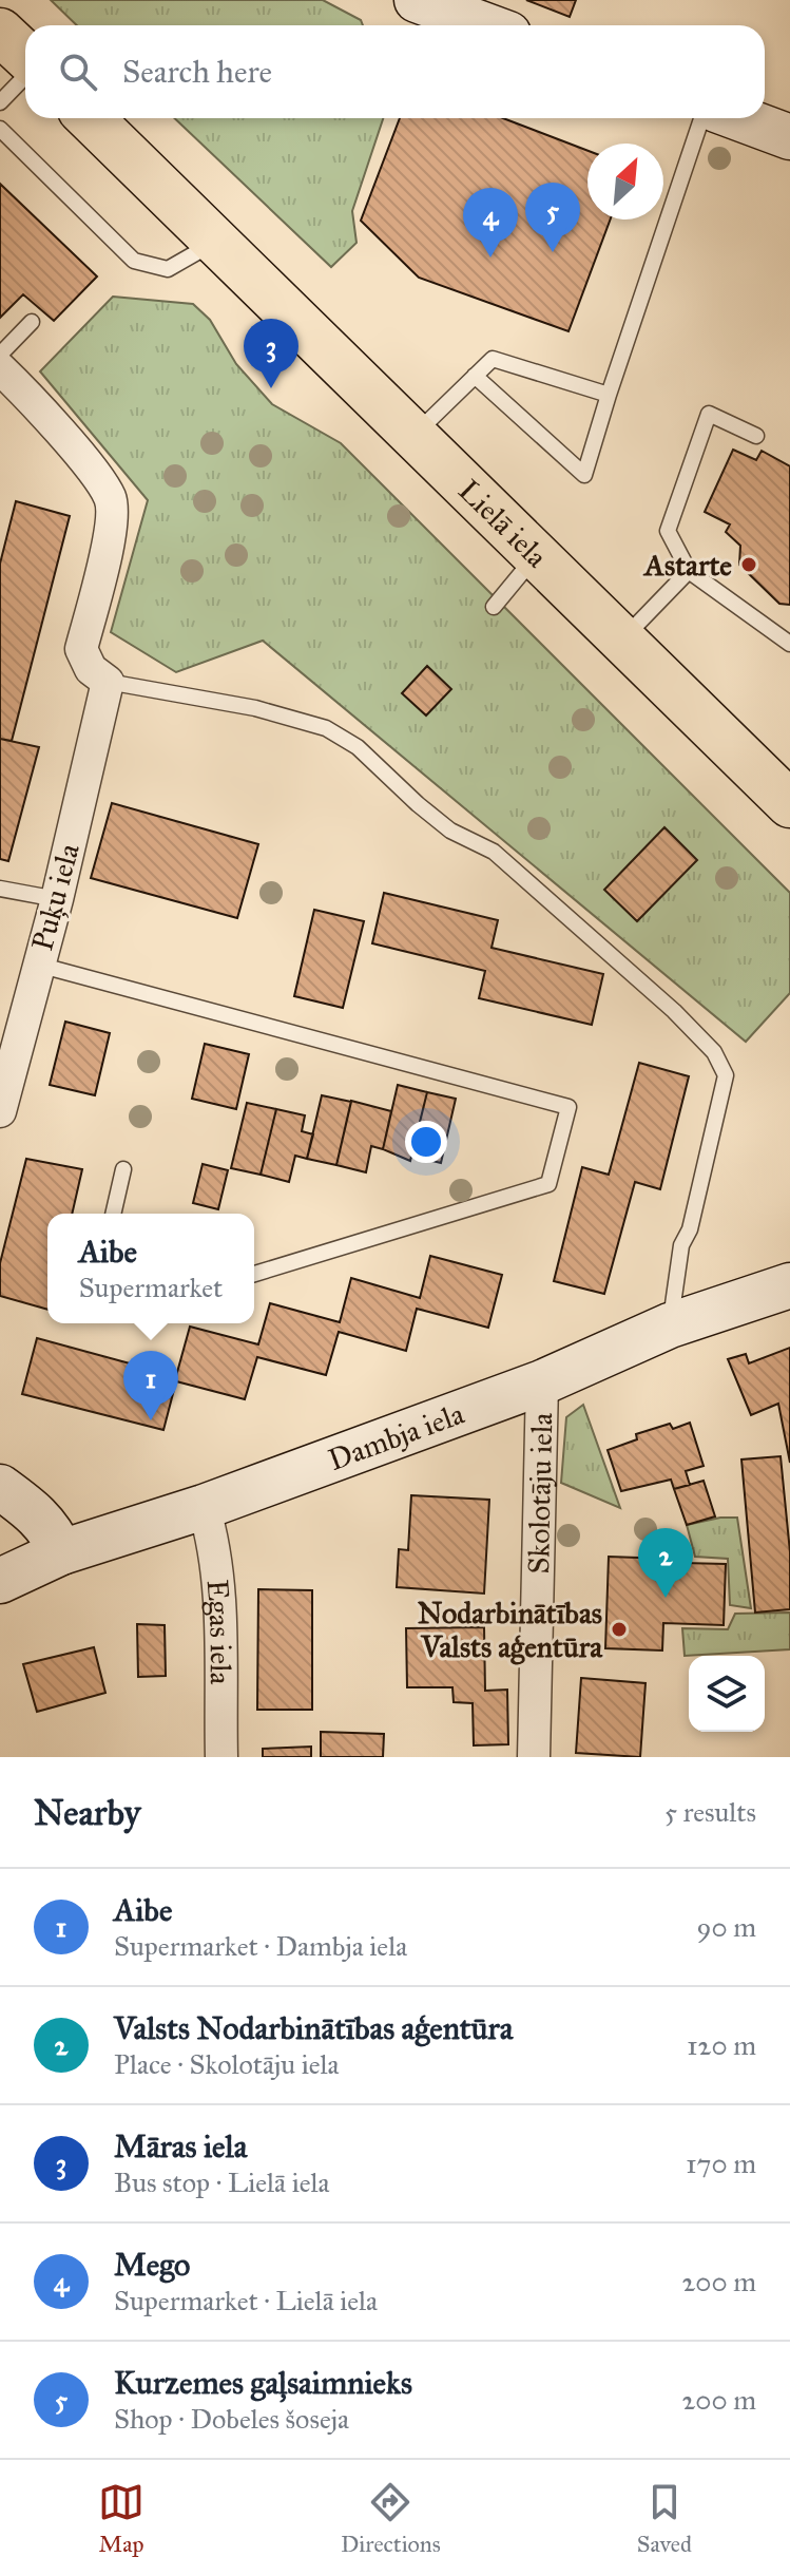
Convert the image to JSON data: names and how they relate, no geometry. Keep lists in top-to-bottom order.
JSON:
{
  "streets": {
    "main road": ["Lielā iela"],
    "street": [
      "Puķu iela",
      "Dambja iela",
      "Skolotāju iela",
      "Egas iela"
    ]
  },
  "crossings": [
    ["Dambja iela", "Skolotāju iela"],
    ["Dambja iela", "Egas iela"]
  ],
  "places": ["Astarte", "Nodarbinātības Valsts aģentūra"],
  "north": "top right",
  "page": {
    "search": "Search here",
    "pins": [
      "5",
      "4",
      "3",
      "1",
      "2"
    ],
    "popup": ["Aibe", "Supermarket"],
    "heading": ["Nearby", "5 results"],
    "list": [
      {
        "mark": "1",
        "name": "Aibe",
        "note": "Supermarket · Dambja iela",
        "value": "90 m"
      },
      {
        "mark": "2",
        "name": "Valsts Nodarbinātības aģentūra",
        "note": "Place · Skolotāju iela",
        "value": "120 m"
      },
      {
        "mark": "3",
        "name": "Māras iela",
        "note": "Bus stop · Lielā iela",
        "value": "170 m"
      },
      {
        "mark": "4",
        "name": "Mego",
        "note": "Supermarket · Lielā iela",
        "value": "200 m"
      },
      {
        "mark": "5",
        "name": "Kurzemes gaļsaimnieks",
        "note": "Shop · Dobeles šoseja",
        "value": "200 m"
      }
    ],
    "nav": ["Map", "Directions", "Saved"]
  }
}
